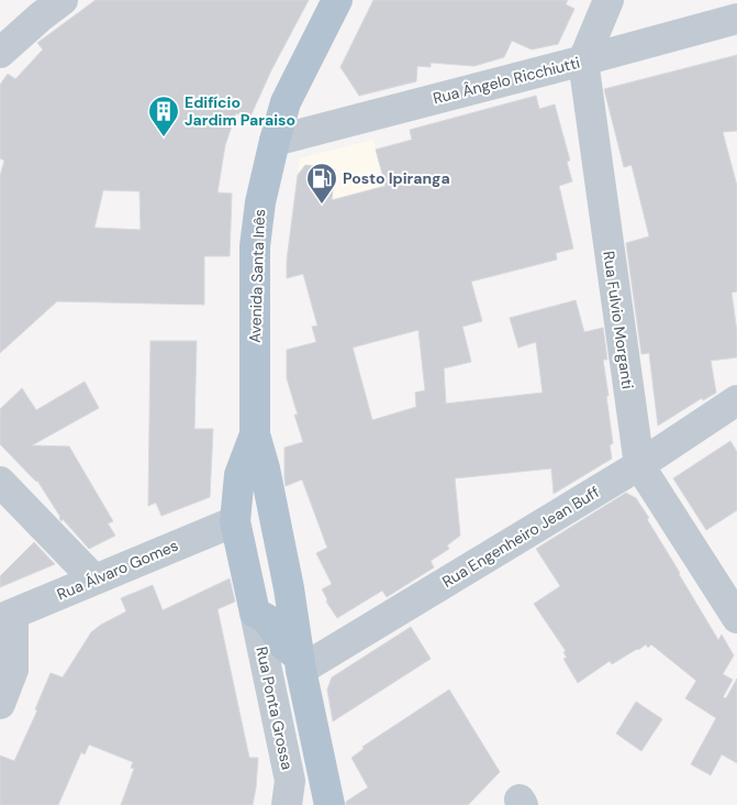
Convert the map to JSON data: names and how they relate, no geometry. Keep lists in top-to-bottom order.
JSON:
{
  "streets": {
    "main road": ["Avenida Santa Inês"],
    "street": [
      "Rua Ângelo Ricchiutti",
      "Rua Fulvio Morganti",
      "Rua Engenheiro Jean Buff",
      "Rua Álvaro Gomes",
      "Rua Ponta Grossa"
    ]
  },
  "crossings": [
    ["Rua Ângelo Ricchiutti", "Avenida Santa Inês"],
    ["Rua Ângelo Ricchiutti", "Rua Fulvio Morganti"],
    ["Avenida Santa Inês", "Rua Engenheiro Jean Buff"],
    ["Avenida Santa Inês", "Rua Álvaro Gomes"],
    ["Avenida Santa Inês", "Rua Ponta Grossa"],
    ["Rua Fulvio Morganti", "Rua Engenheiro Jean Buff"]
  ],
  "places": {
    "building": ["Edifício Jardim Paraiso"],
    "fuel station": ["Posto Ipiranga"]
  }
}
